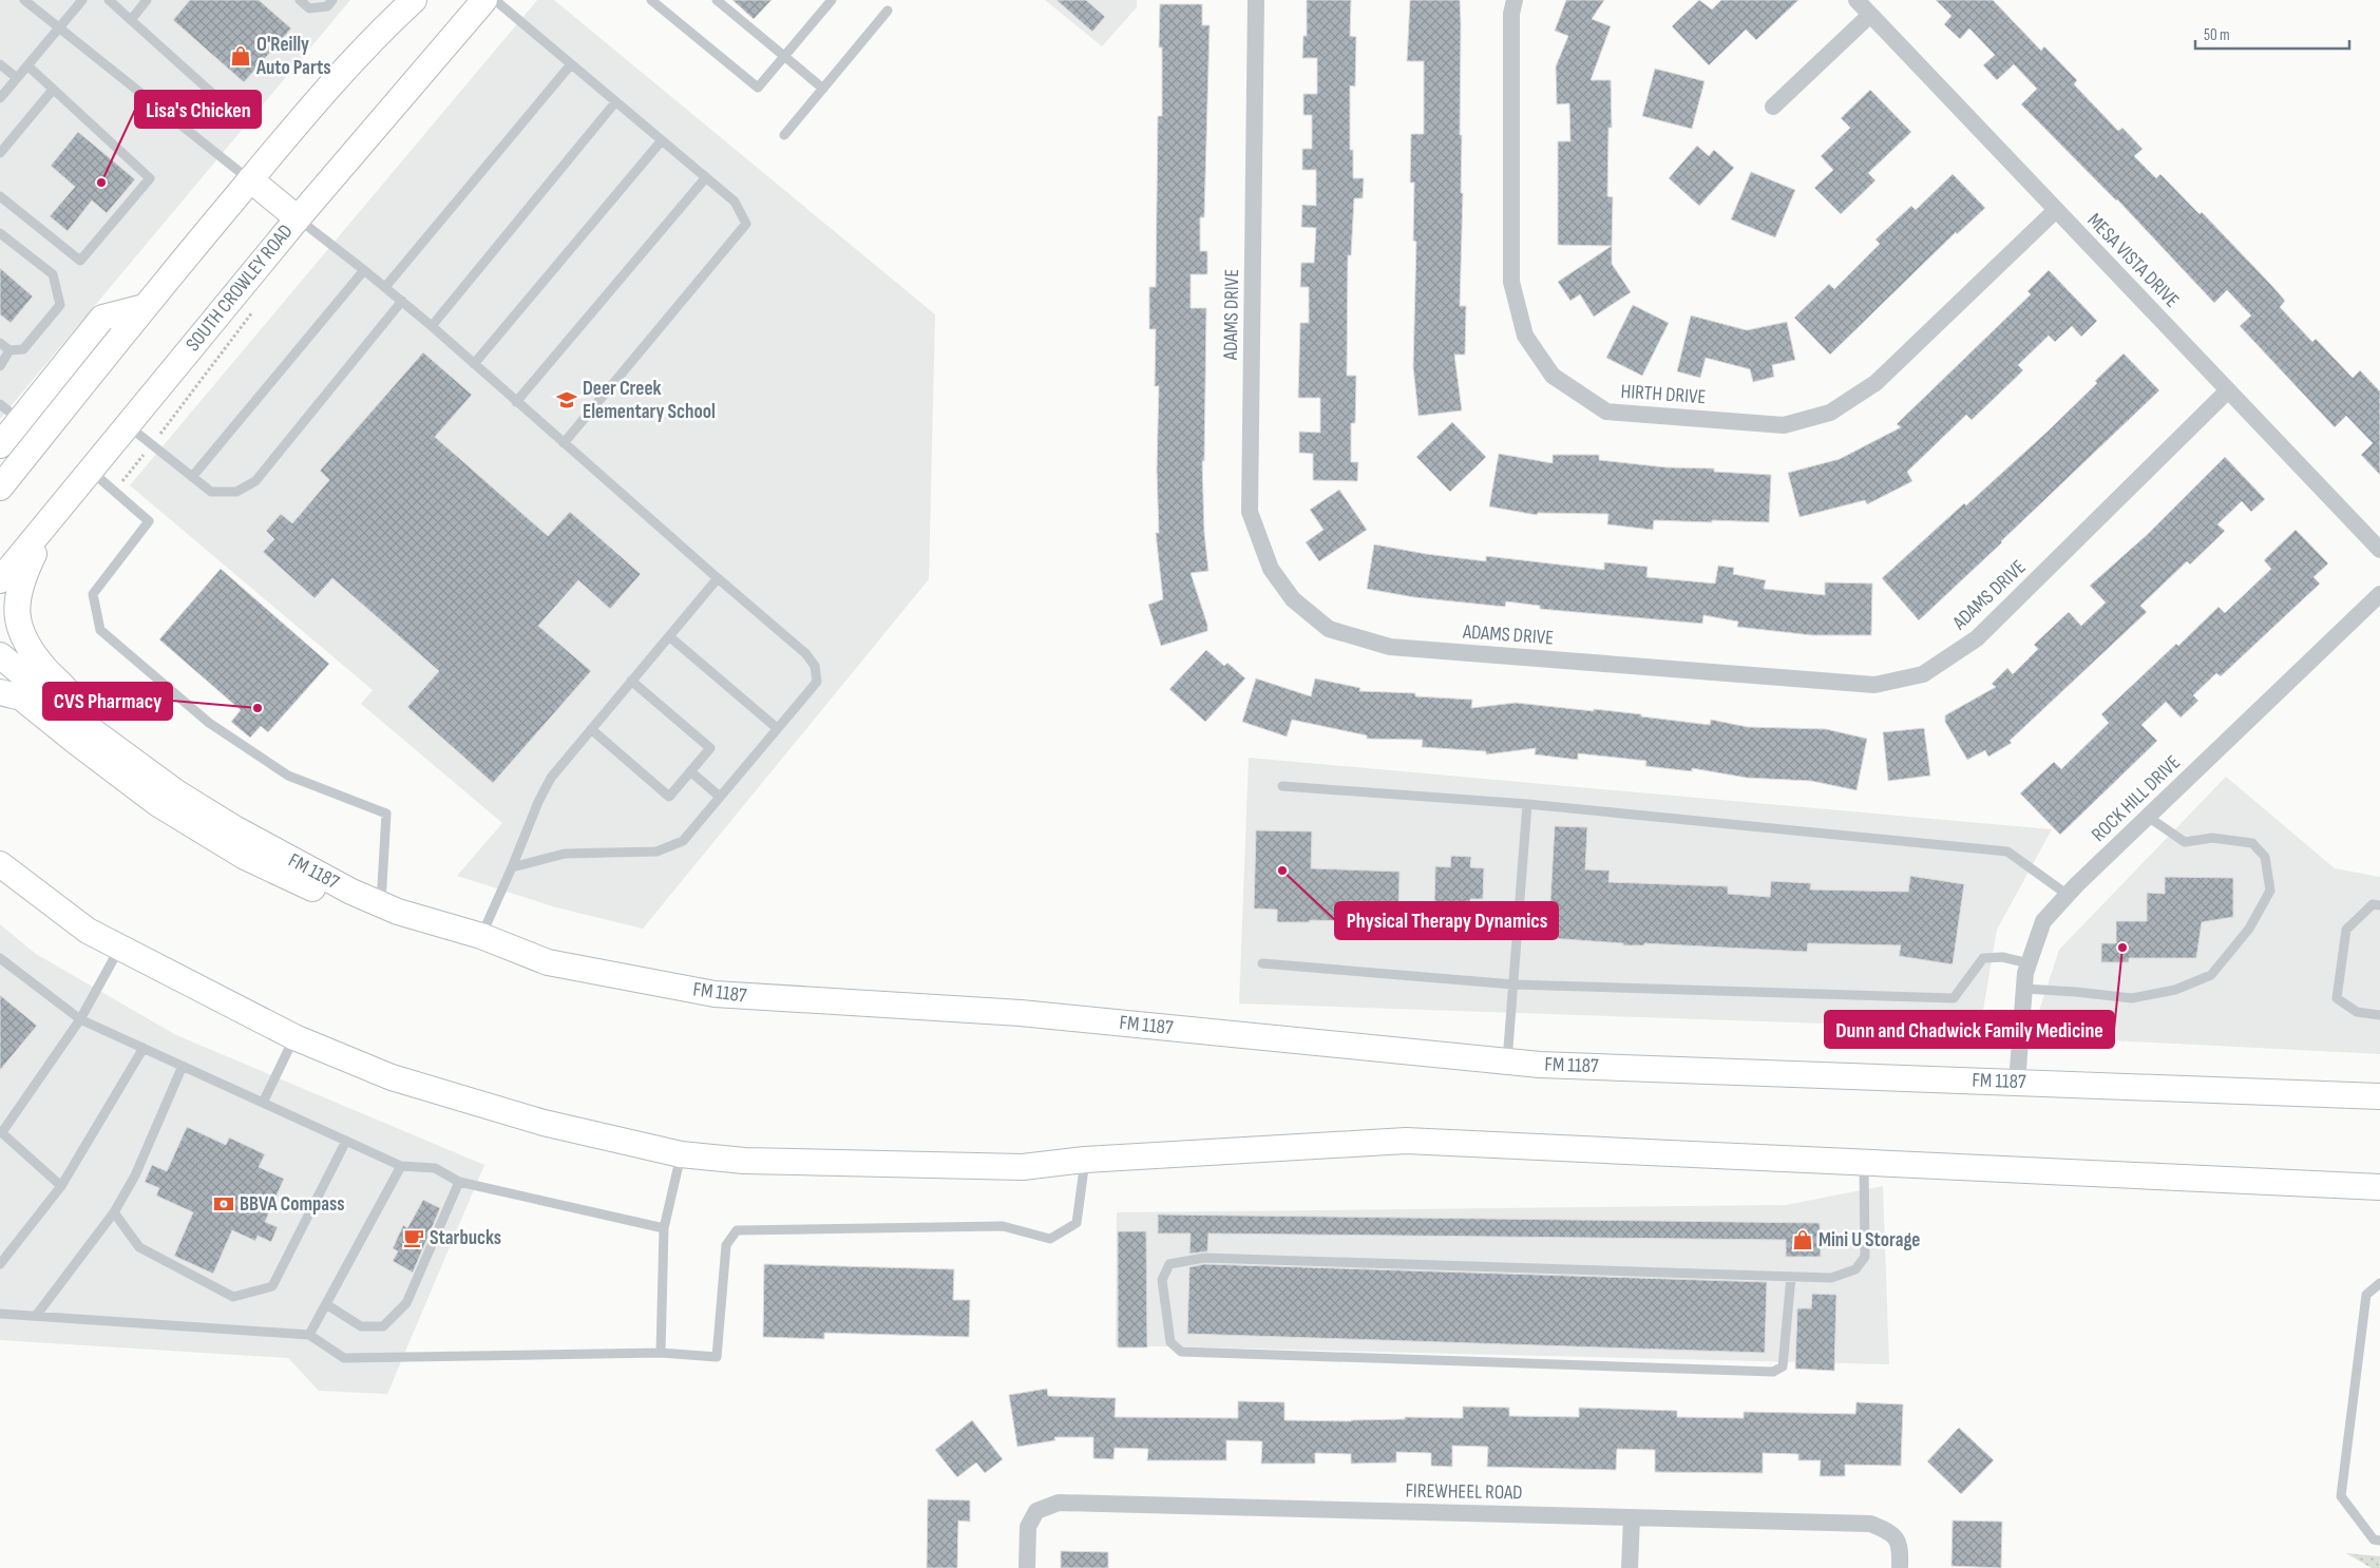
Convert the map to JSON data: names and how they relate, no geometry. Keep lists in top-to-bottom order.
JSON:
{
  "streets": {
    "main road": ["SOUTH CROWLEY ROAD", "FM 1187"],
    "street": [
      "MESA VISTA DRIVE",
      "ADAMS DRIVE",
      "HIRTH DRIVE",
      "ROCK HILL DRIVE",
      "FIREWHEEL ROAD"
    ]
  },
  "crossings": [
    ["MESA VISTA DRIVE", "ADAMS DRIVE"],
    ["MESA VISTA DRIVE", "HIRTH DRIVE"],
    ["ROCK HILL DRIVE", "FM 1187"]
  ],
  "places": {
    "shop": ["O'Reilly Auto Parts", "Mini U Storage"],
    "other": [
      "Lisa's Chicken",
      "CVS Pharmacy",
      "Physical Therapy Dynamics",
      "Dunn and Chadwick Family Medicine"
    ],
    "school or university": ["Deer Creek Elementary School"],
    "bank": ["BBVA Compass"],
    "cafe": ["Starbucks"]
  },
  "scale_bar": "50 m"
}
